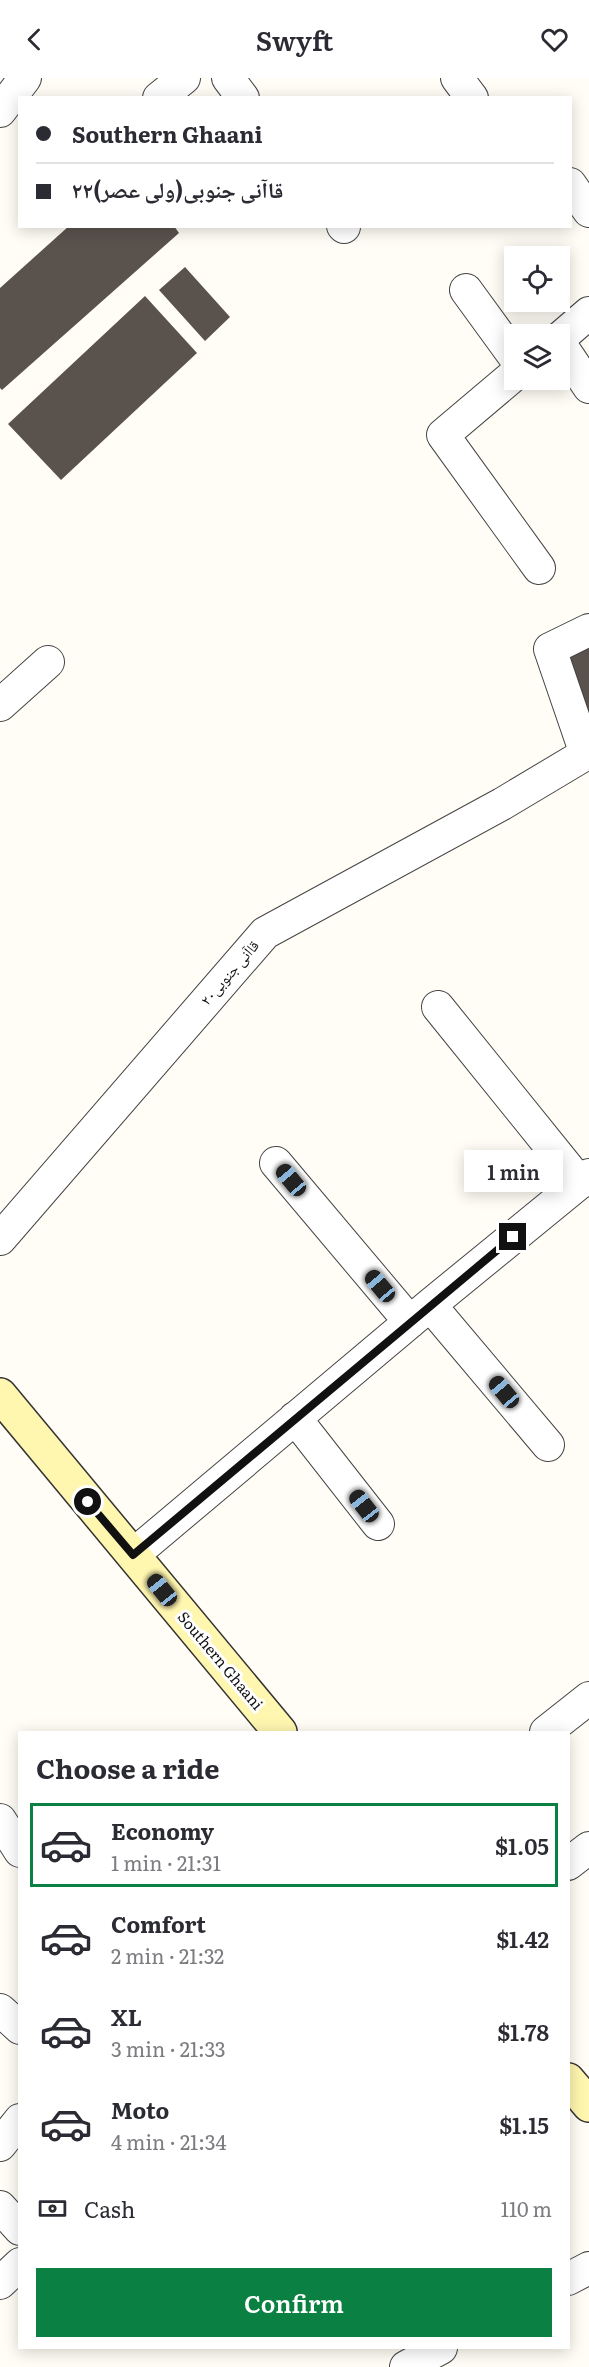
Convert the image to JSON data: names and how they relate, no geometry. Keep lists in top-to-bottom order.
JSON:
{
  "streets": {
    "main road": ["Southern Ghaani"],
    "street": ["۲۰قاآنی جنوبی"]
  },
  "page": {
    "header": "Swyft",
    "banner": ["Southern Ghaani", "۲۲قاآنی جنوبی(ولی عصر)"],
    "bubble": "1 min",
    "heading": "Choose a ride",
    "list": [
      {
        "name": "Economy",
        "note": "1 min · 21:31",
        "value": "$1.05"
      },
      {
        "name": "Comfort",
        "note": "2 min · 21:32",
        "value": "$1.42"
      },
      {
        "name": "XL",
        "note": "3 min · 21:33",
        "value": "$1.78"
      },
      {
        "name": "Moto",
        "note": "4 min · 21:34",
        "value": "$1.15"
      }
    ],
    "pay": ["Cash", "110 m"],
    "buttons": "Confirm"
  }
}
